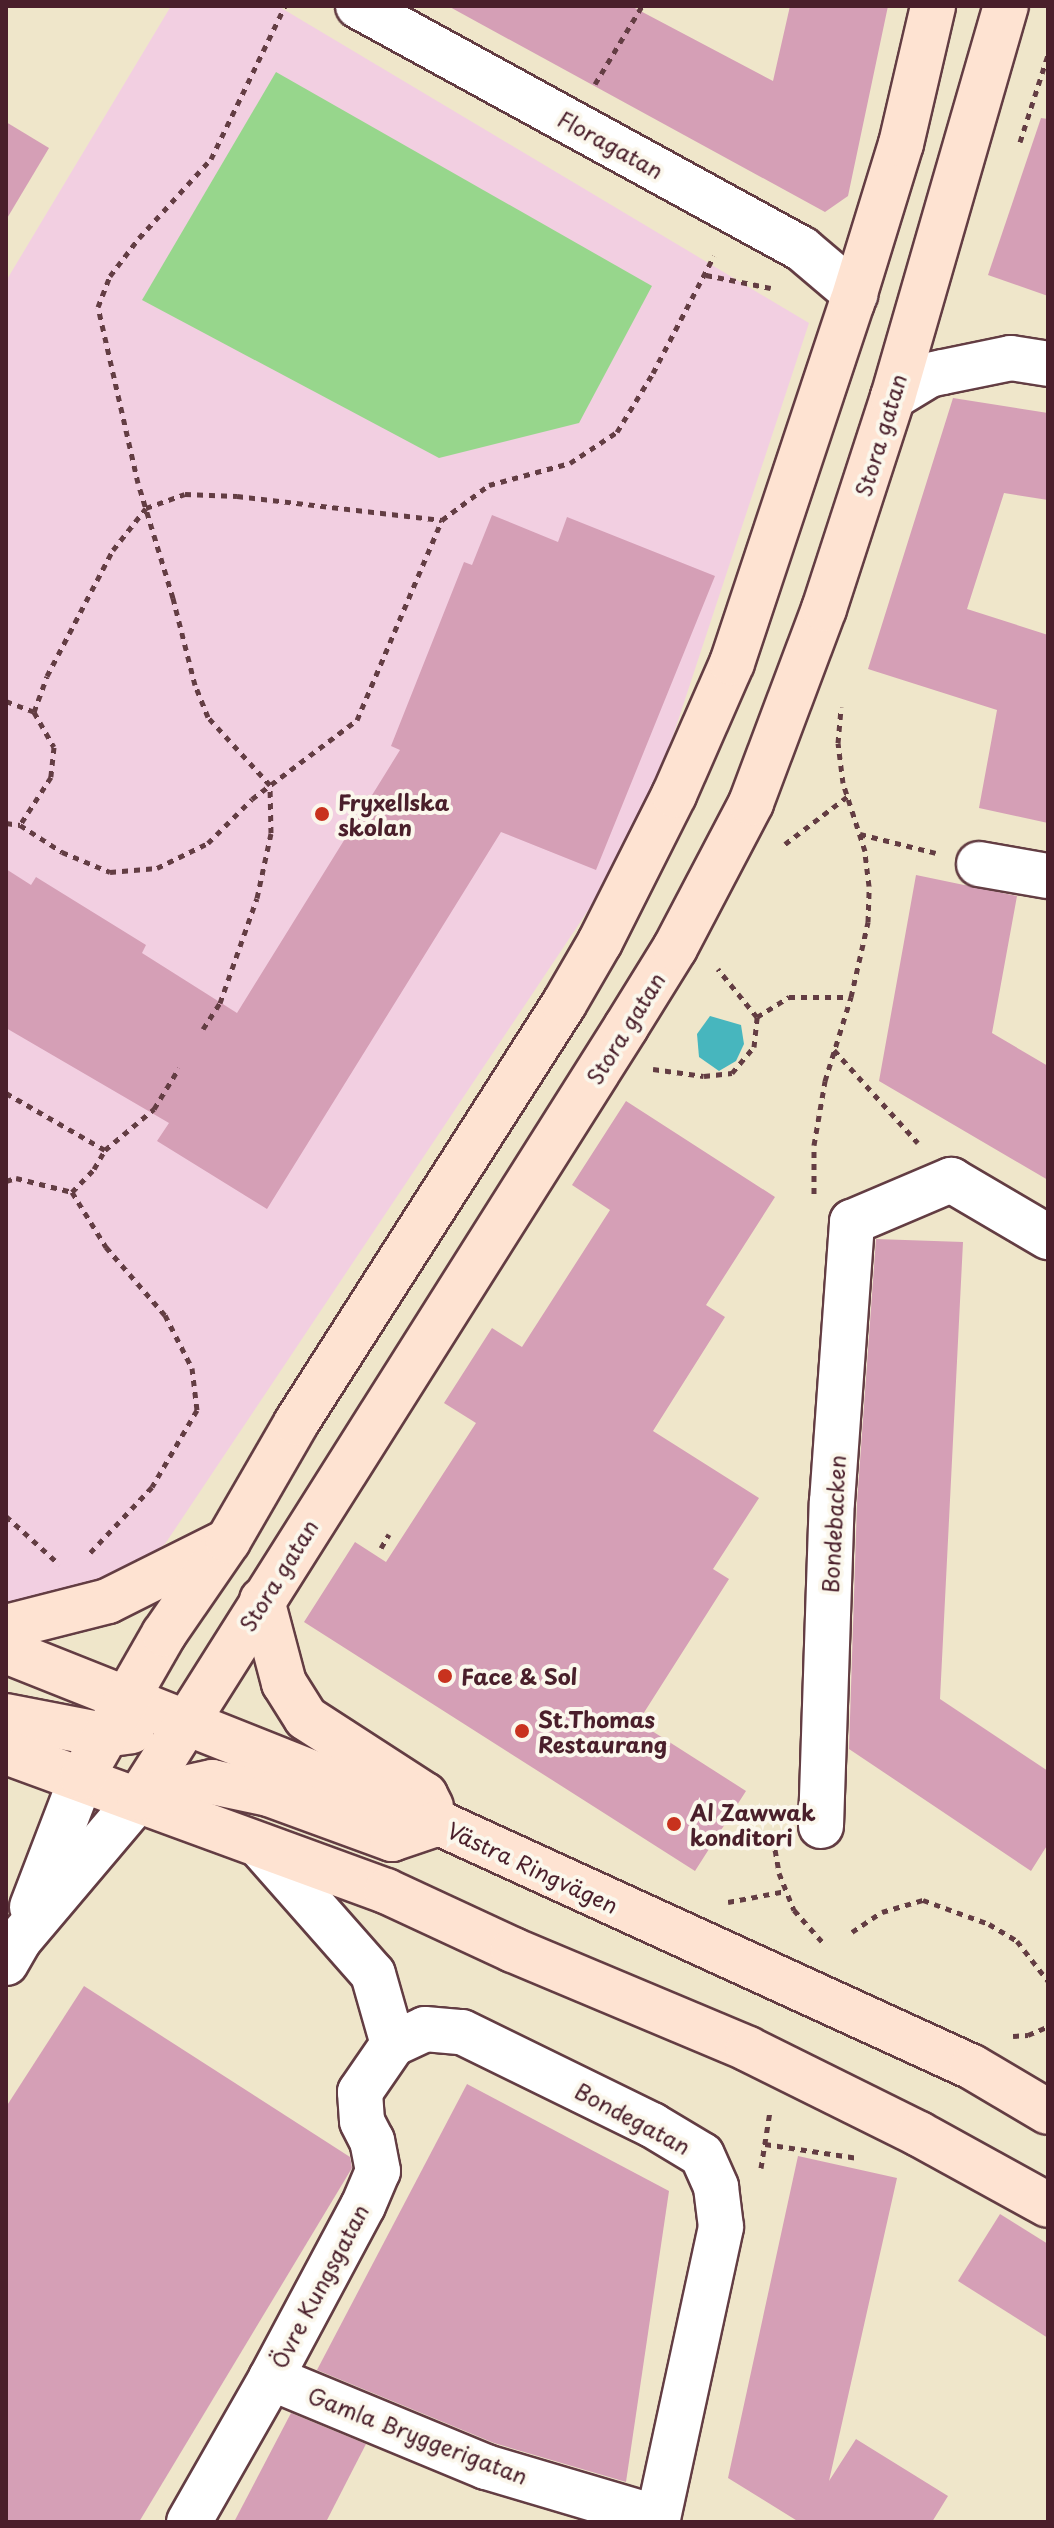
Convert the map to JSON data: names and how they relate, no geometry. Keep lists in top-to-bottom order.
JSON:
{
  "streets": {
    "main road": ["Stora gatan", "Västra Ringvägen"],
    "street": [
      "Floragatan",
      "Bondebacken",
      "Bondegatan",
      "Övre Kungsgatan",
      "Gamla Bryggerigatan"
    ]
  },
  "crossings": [
    ["Floragatan", "Stora gatan"],
    ["Stora gatan", "Västra Ringvägen"],
    ["Bondegatan", "Övre Kungsgatan"],
    ["Bondegatan", "Gamla Bryggerigatan"],
    ["Övre Kungsgatan", "Gamla Bryggerigatan"]
  ],
  "places": [
    "Fryxellska skolan",
    "Face & Sol",
    "St.Thomas Restaurang",
    "Al Zawwak konditori"
  ]
}
